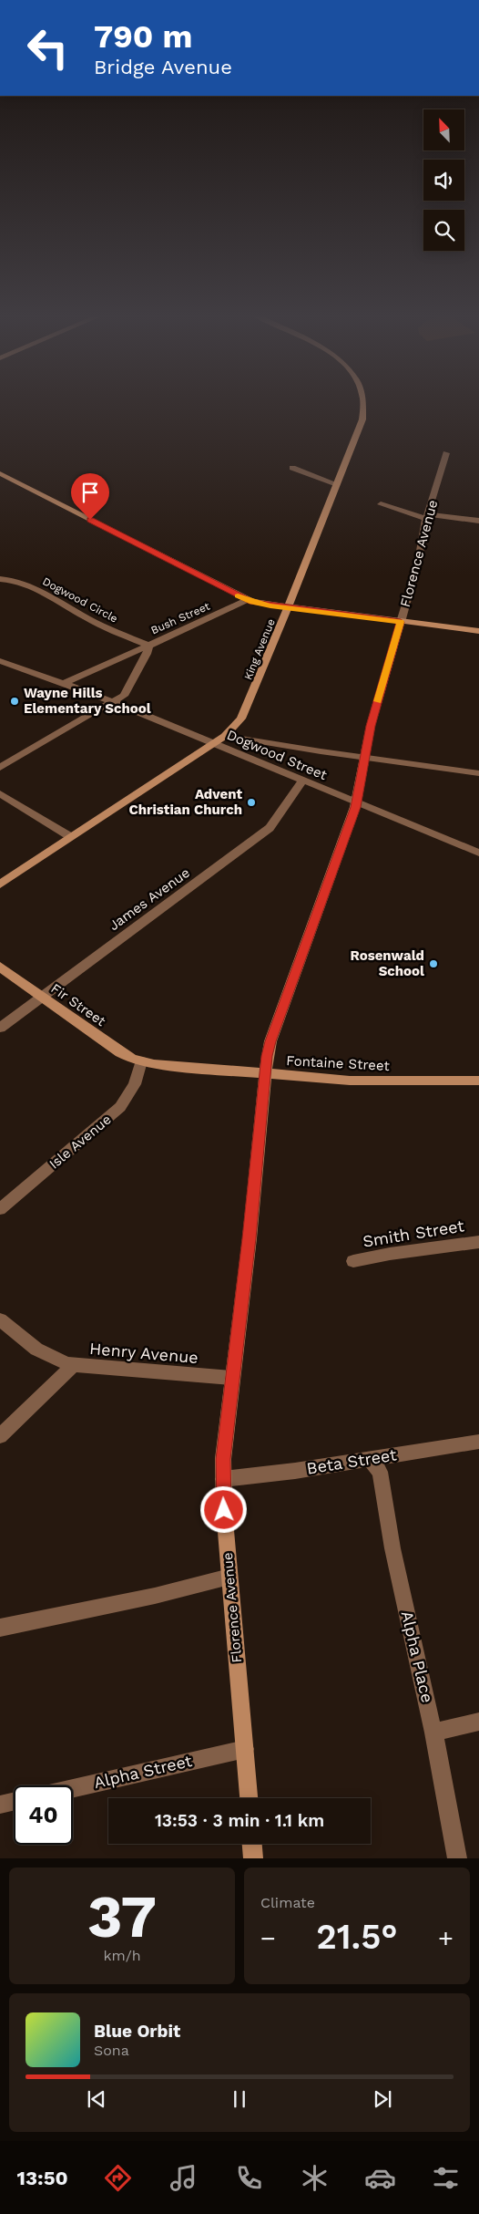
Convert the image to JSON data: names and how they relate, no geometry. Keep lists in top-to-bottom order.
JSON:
{
  "streets": {
    "street": [
      "Florence Avenue",
      "Dogwood Circle",
      "Bush Street",
      "King Avenue",
      "Dogwood Street",
      "James Avenue",
      "Fir Street",
      "Fontaine Street",
      "Isle Avenue",
      "Smith Street",
      "Henry Avenue",
      "Beta Street",
      "Alpha Place",
      "Alpha Street"
    ]
  },
  "crossings": [
    ["Florence Avenue", "Dogwood Street"],
    ["Florence Avenue", "Fontaine Street"],
    ["Florence Avenue", "Henry Avenue"],
    ["Florence Avenue", "Beta Street"],
    ["Florence Avenue", "Alpha Street"],
    ["Dogwood Circle", "Bush Street"],
    ["Bush Street", "Dogwood Street"],
    ["King Avenue", "Dogwood Street"],
    ["Dogwood Street", "James Avenue"],
    ["James Avenue", "Fir Street"],
    ["Fir Street", "Fontaine Street"],
    ["Fir Street", "Isle Avenue"],
    ["Fontaine Street", "Isle Avenue"],
    ["Beta Street", "Alpha Place"]
  ],
  "places": ["Wayne Hills Elementary School", "Advent Christian Church", "Rosenwald School"],
  "north": "top left",
  "page": {
    "turn": ["790 m", "Bridge Avenue"],
    "limit": "40",
    "trip": "13:53 · 3 min · 1.1 km",
    "tile": [
      ["37", "km/h"],
      "Climate"
    ],
    "heat": ["−", "21.5°", "+"],
    "song": ["Blue Orbit", "Sona"],
    "tabs": "13:50"
  }
}
